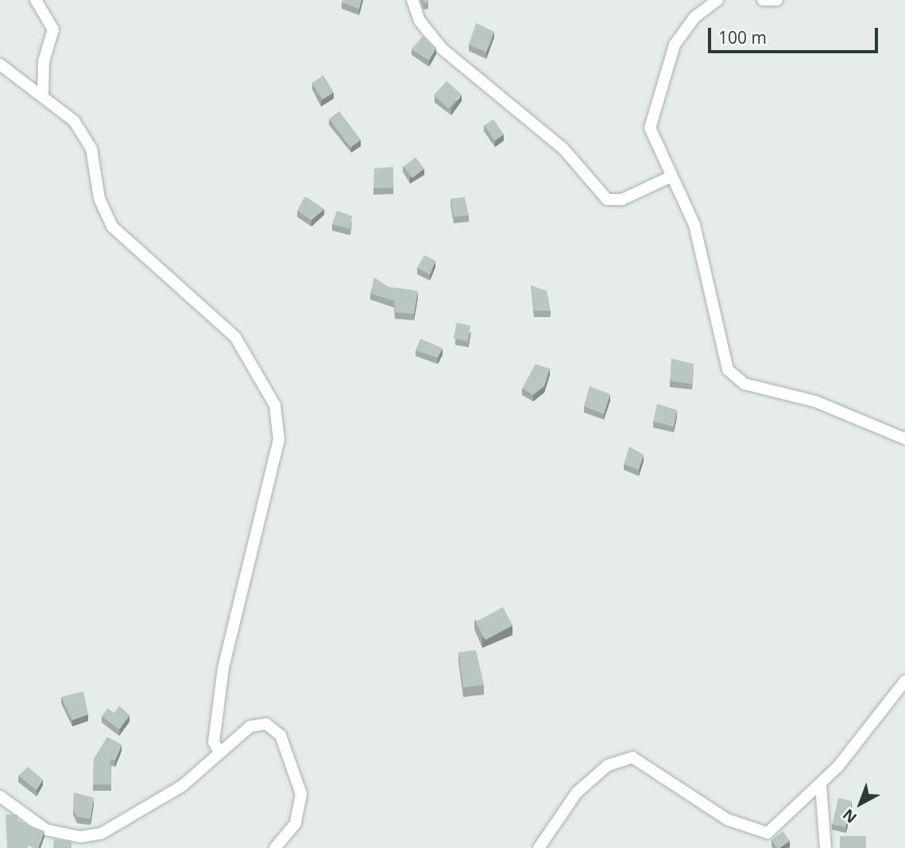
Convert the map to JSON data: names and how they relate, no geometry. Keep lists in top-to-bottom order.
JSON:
{
  "scale_bar": "100 m",
  "north": "bottom left"
}
